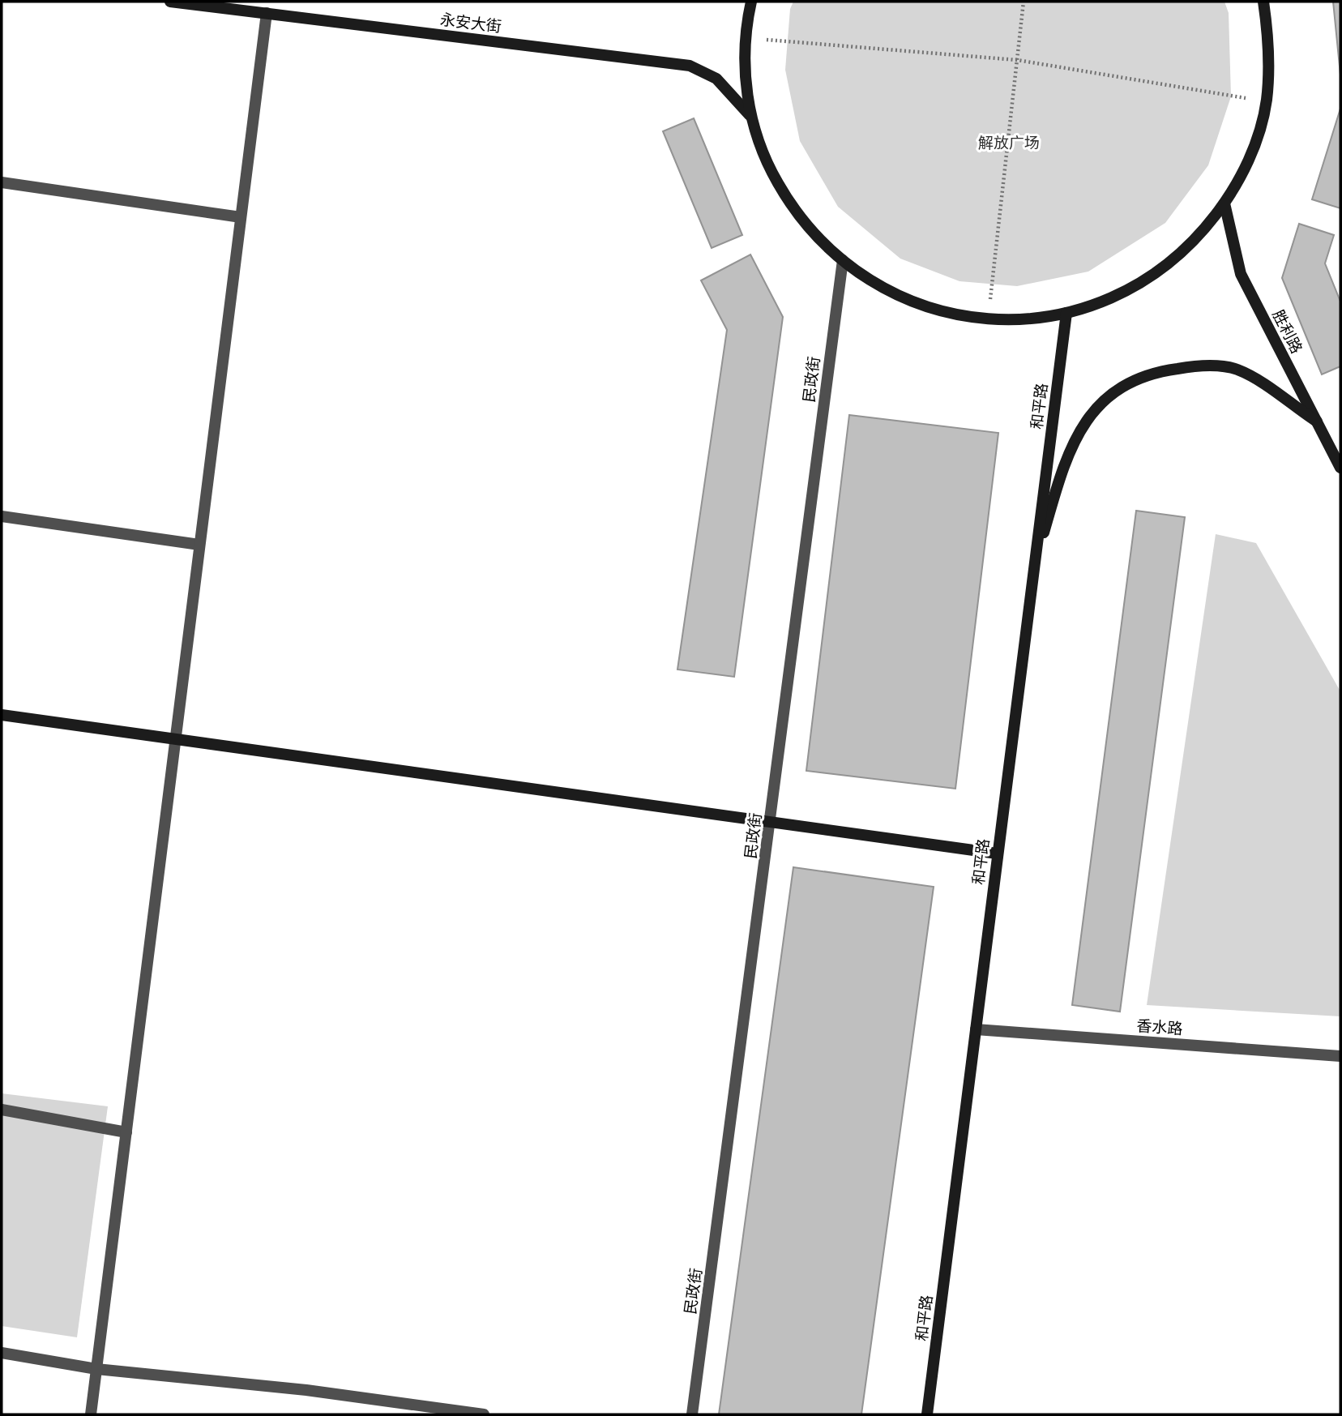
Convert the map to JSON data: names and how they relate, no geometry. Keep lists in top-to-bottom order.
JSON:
{
  "streets": {
    "main road": ["永安大街", "胜利路", "和平路"],
    "street": ["民政街", "香水路"]
  },
  "crossings": [
    ["和平路", "香水路"]
  ],
  "parks": ["解放广场"]
}
